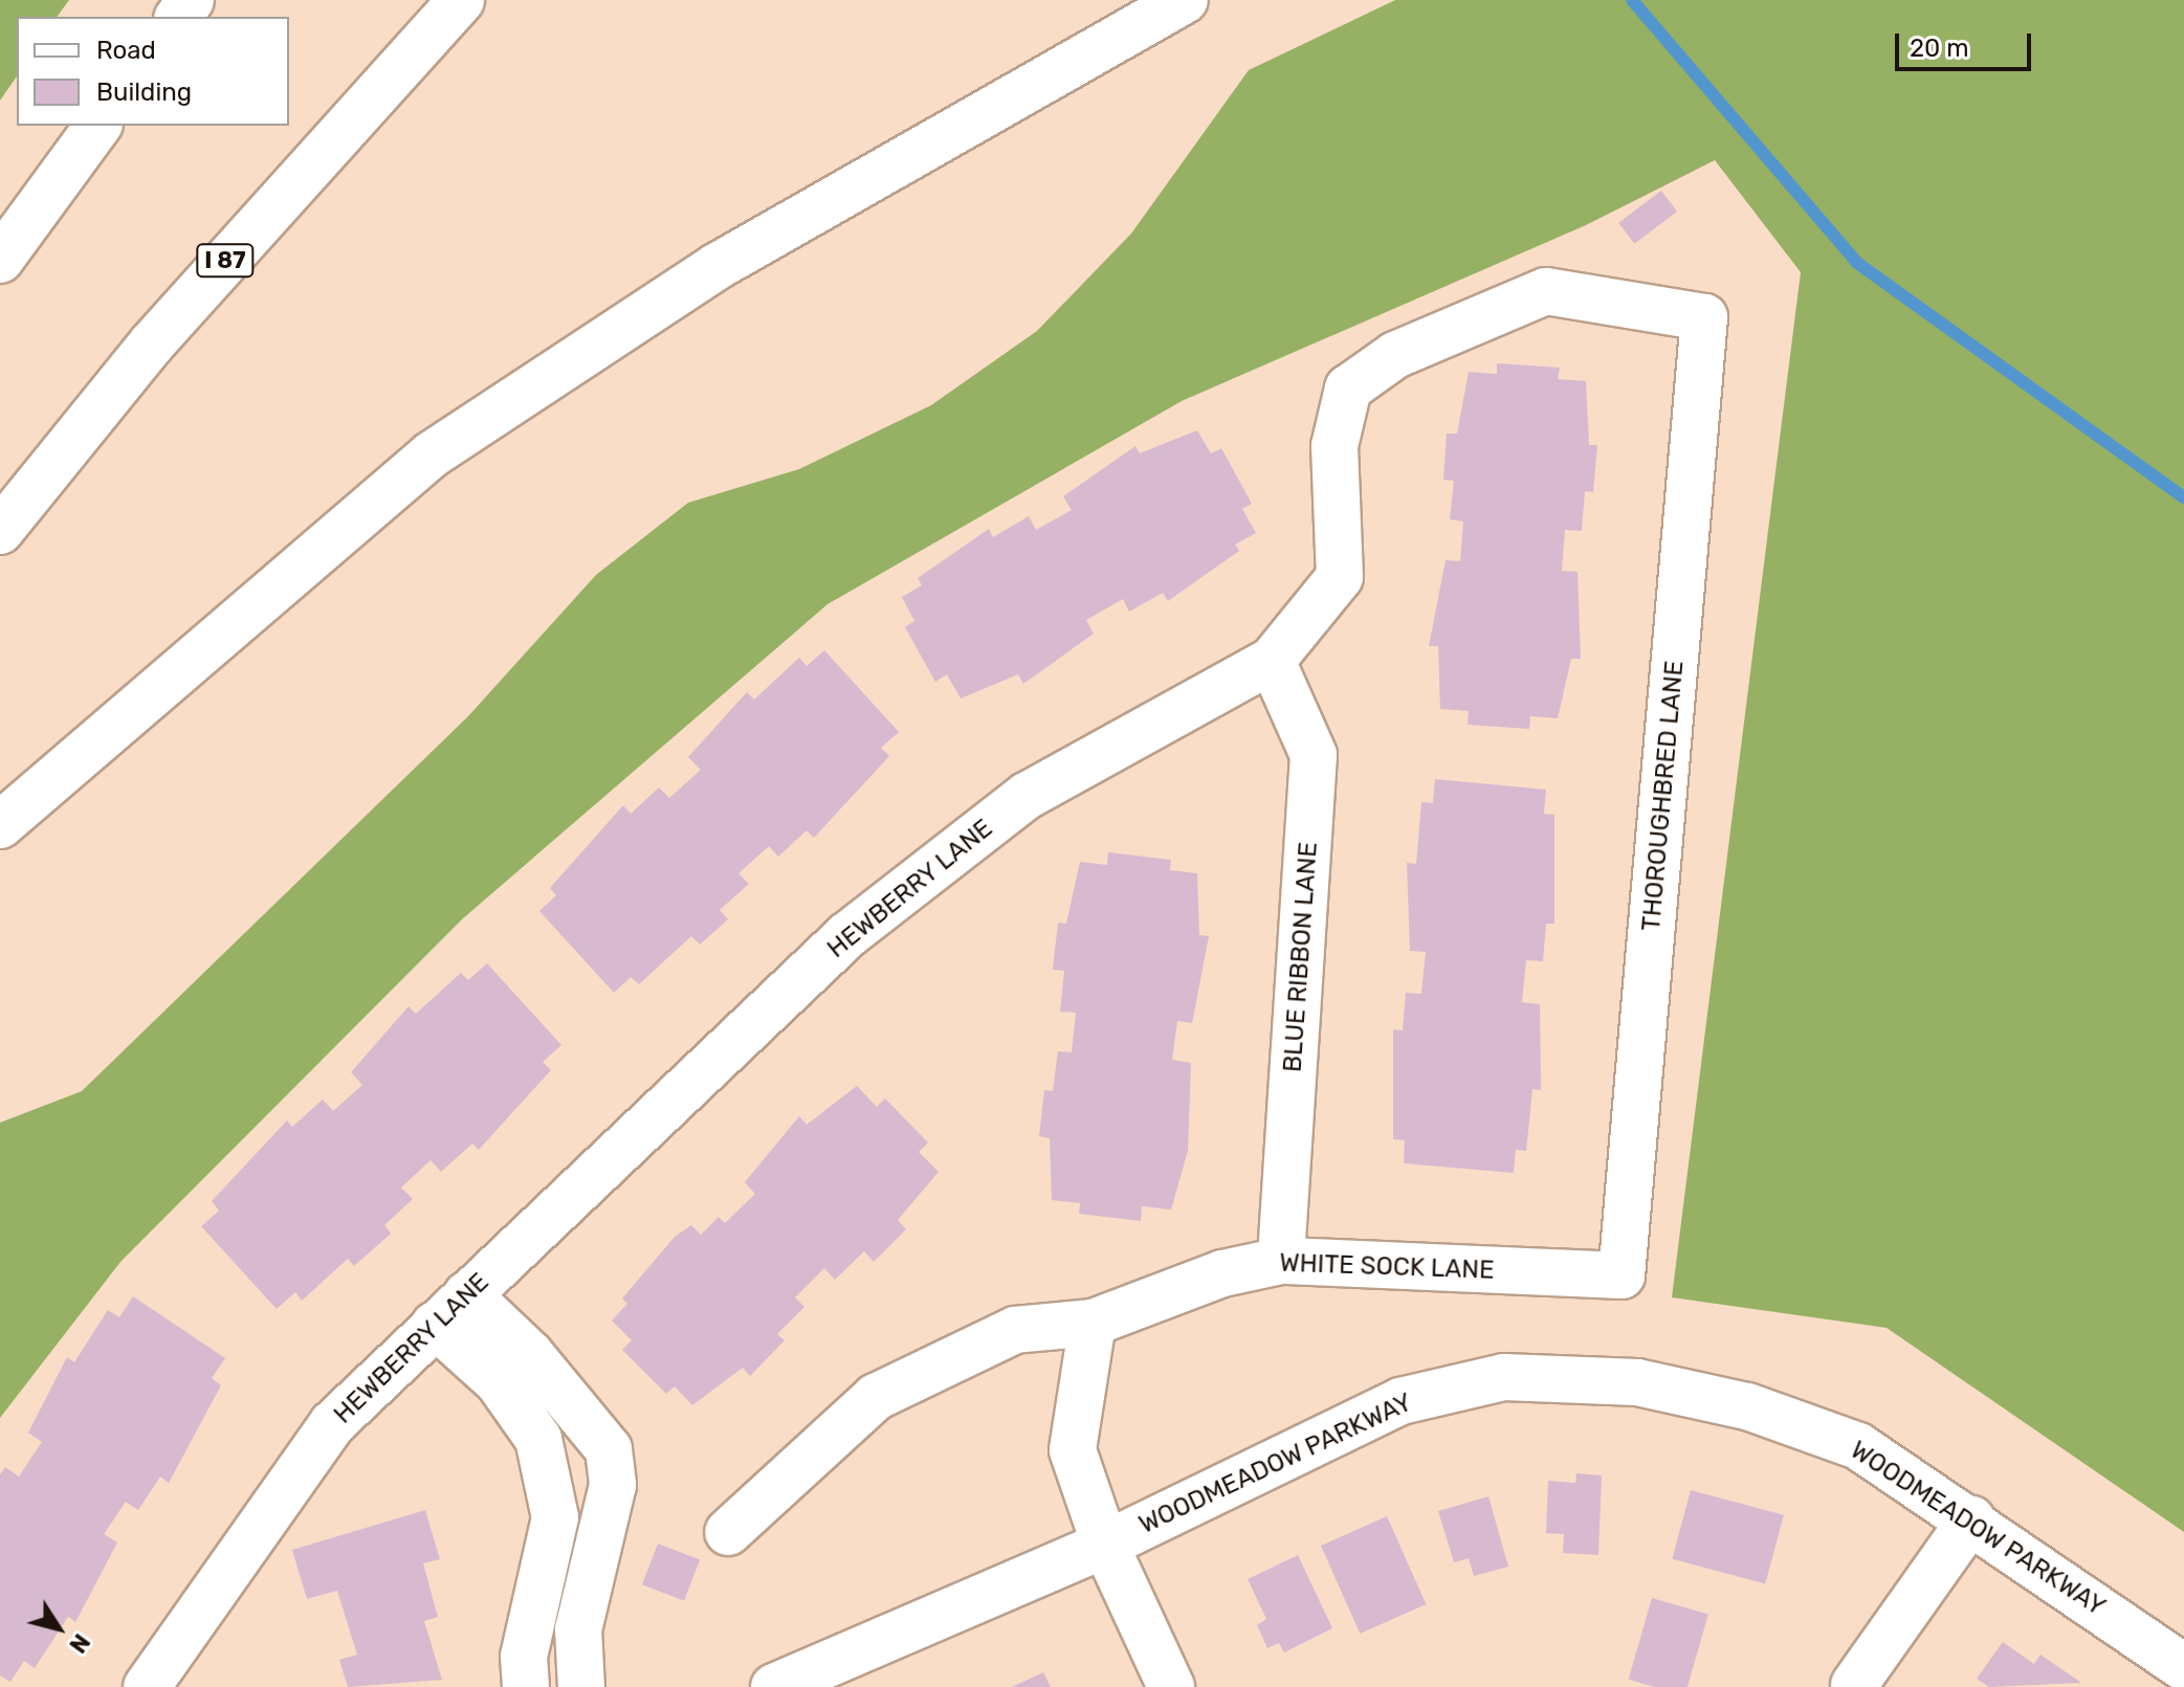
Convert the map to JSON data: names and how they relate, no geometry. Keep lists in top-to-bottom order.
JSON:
{
  "streets": {
    "main road": [
      "I 87",
      "THOROUGHBRED LANE",
      "HEWBERRY LANE",
      "BLUE RIBBON LANE",
      "WHITE SOCK LANE",
      "WOODMEADOW PARKWAY"
    ]
  },
  "crossings": [
    ["THOROUGHBRED LANE", "HEWBERRY LANE"],
    ["THOROUGHBRED LANE", "WHITE SOCK LANE"],
    ["HEWBERRY LANE", "BLUE RIBBON LANE"],
    ["BLUE RIBBON LANE", "WHITE SOCK LANE"]
  ],
  "legend": ["Road", "Building"],
  "scale_bar": "20 m",
  "north": "bottom right"
}
